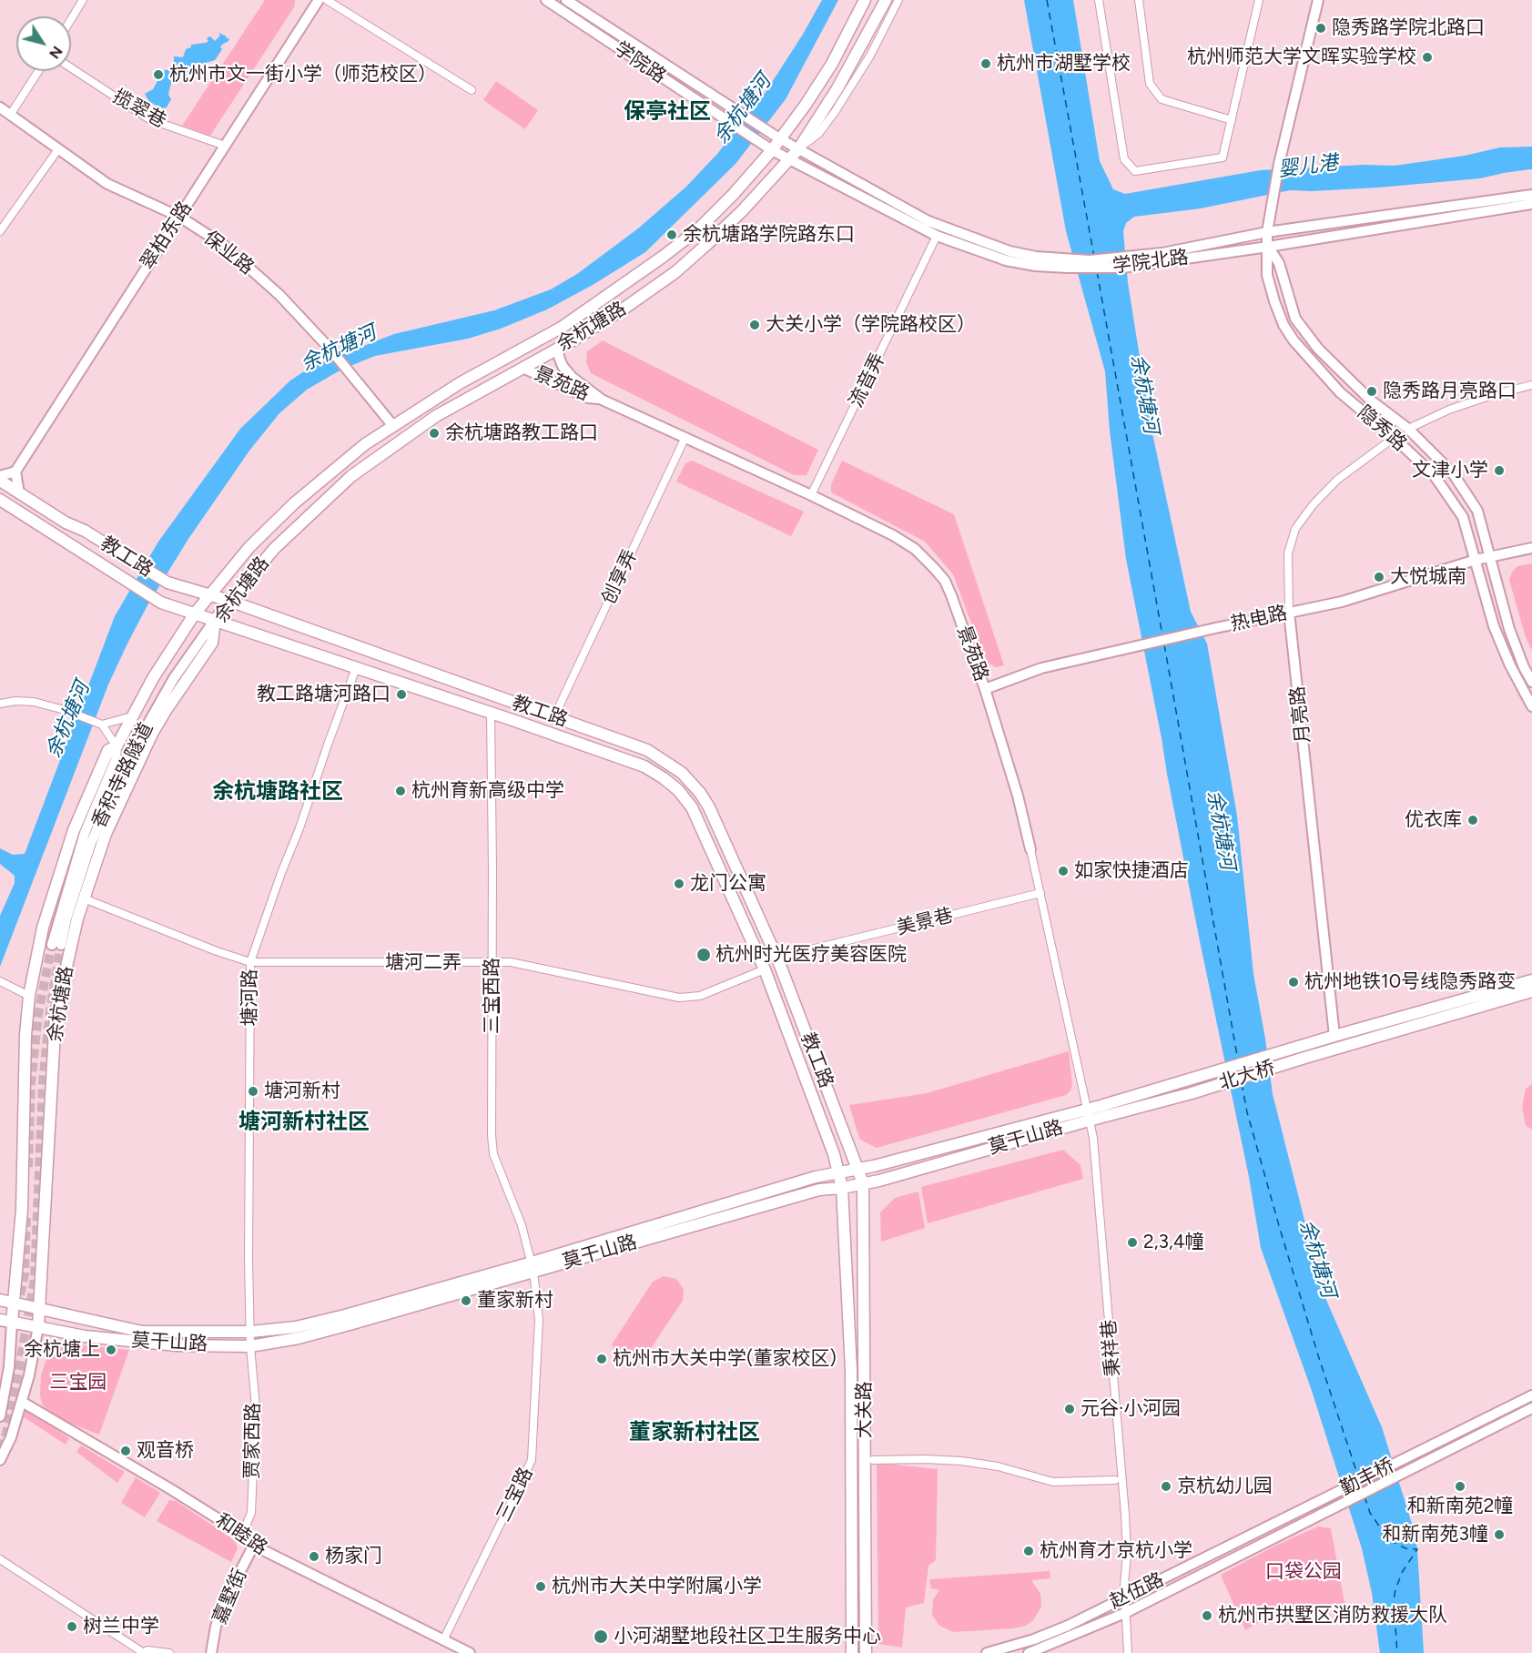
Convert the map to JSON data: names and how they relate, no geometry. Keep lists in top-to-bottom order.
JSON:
{
  "streets": {
    "main road": [
      "学院路",
      "翠柏东路",
      "保业路",
      "学院北路",
      "余杭塘路",
      "景苑路",
      "隐秀路",
      "教工路",
      "热电路",
      "月亮路",
      "香积寺路隧道",
      "北大桥",
      "莫干山路",
      "大关路",
      "勤丰桥",
      "和睦路",
      "赵伍路",
      "嘉墅街"
    ],
    "street": [
      "揽翠巷",
      "流音弄",
      "创享弄",
      "美景巷",
      "塘河二弄",
      "三宝西路",
      "塘河路",
      "秉祥巷",
      "贾家西路",
      "三宝路"
    ]
  },
  "crossings": [
    ["学院路", "学院北路"],
    ["学院路", "余杭塘路"],
    ["揽翠巷", "翠柏东路"],
    ["翠柏东路", "保业路"],
    ["保业路", "余杭塘路"],
    ["学院北路", "余杭塘路"],
    ["学院北路", "流音弄"],
    ["学院北路", "隐秀路"],
    ["余杭塘路", "景苑路"],
    ["余杭塘路", "教工路"],
    ["余杭塘路", "香积寺路隧道"],
    ["余杭塘路", "塘河二弄"],
    ["余杭塘路", "莫干山路"],
    ["余杭塘路", "和睦路"],
    ["流音弄", "景苑路"],
    ["景苑路", "创享弄"],
    ["景苑路", "热电路"],
    ["景苑路", "美景巷"],
    ["景苑路", "莫干山路"],
    ["景苑路", "秉祥巷"],
    ["隐秀路", "热电路"],
    ["隐秀路", "月亮路"],
    ["教工路", "创享弄"],
    ["教工路", "香积寺路隧道"],
    ["教工路", "美景巷"],
    ["教工路", "塘河二弄"],
    ["教工路", "三宝西路"],
    ["教工路", "塘河路"],
    ["教工路", "莫干山路"],
    ["教工路", "大关路"],
    ["热电路", "月亮路"],
    ["塘河二弄", "三宝西路"],
    ["塘河二弄", "塘河路"],
    ["三宝西路", "莫干山路"],
    ["三宝西路", "三宝路"],
    ["塘河路", "莫干山路"],
    ["塘河路", "贾家西路"],
    ["北大桥", "莫干山路"],
    ["莫干山路", "秉祥巷"],
    ["莫干山路", "大关路"],
    ["莫干山路", "贾家西路"],
    ["莫干山路", "三宝路"],
    ["秉祥巷", "赵伍路"],
    ["贾家西路", "和睦路"],
    ["勤丰桥", "赵伍路"],
    ["三宝路", "和睦路"],
    ["和睦路", "嘉墅街"]
  ],
  "districts": [
    "保亭社区",
    "余杭塘路社区",
    "塘河新村社区",
    "董家新村社区"
  ],
  "water": ["余杭塘河", "婴儿港"],
  "parks": ["三宝园", "口袋公园"],
  "places": [
    "隐秀路学院北路口",
    "杭州师范大学文晖实验学校",
    "杭州市湖墅学校",
    "杭州市文一街小学（师范校区）",
    "余杭塘路学院路东口",
    "大关小学（学院路校区）",
    "隐秀路月亮路口",
    "余杭塘路教工路口",
    "文津小学",
    "大悦城南",
    "教工路塘河路口",
    "杭州育新高级中学",
    "优衣库",
    "如家快捷酒店",
    "龙门公寓",
    "杭州时光医疗美容医院",
    "杭州地铁10号线隐秀路变",
    "塘河新村",
    "2,3,4幢",
    "董家新村",
    "余杭塘上",
    "杭州市大关中学(董家校区)",
    "元谷·小河园",
    "观音桥",
    "京杭幼儿园",
    "和新南苑2幢",
    "和新南苑3幢",
    "杭州育才京杭小学",
    "杨家门",
    "杭州市大关中学附属小学",
    "杭州市拱墅区消防救援大队",
    "树兰中学",
    "小河湖墅地段社区卫生服务中心"
  ],
  "north": "bottom right"
}
